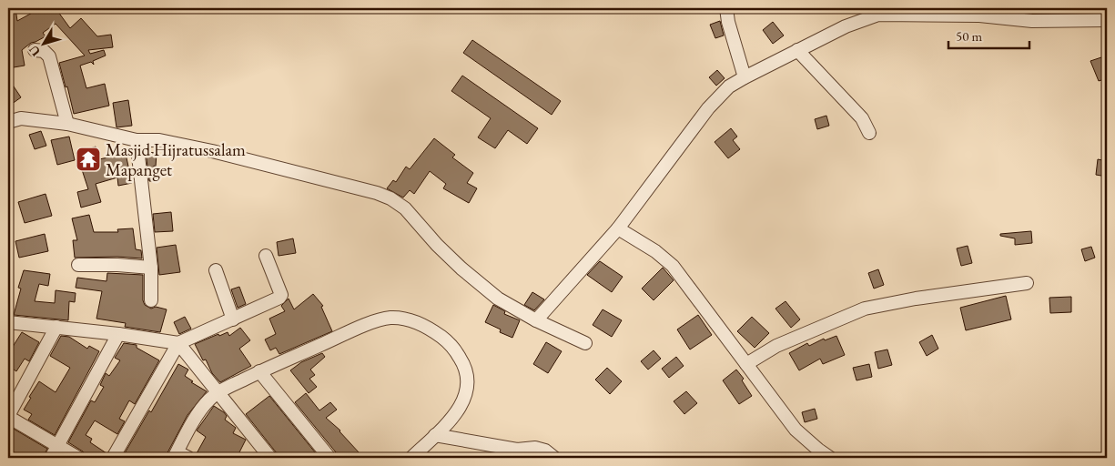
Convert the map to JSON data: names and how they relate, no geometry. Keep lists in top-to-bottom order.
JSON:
{
  "places": {
    "temple": ["Masjid Hijratussalam Mapanget"]
  },
  "scale_bar": "50 m",
  "north": "bottom left"
}
